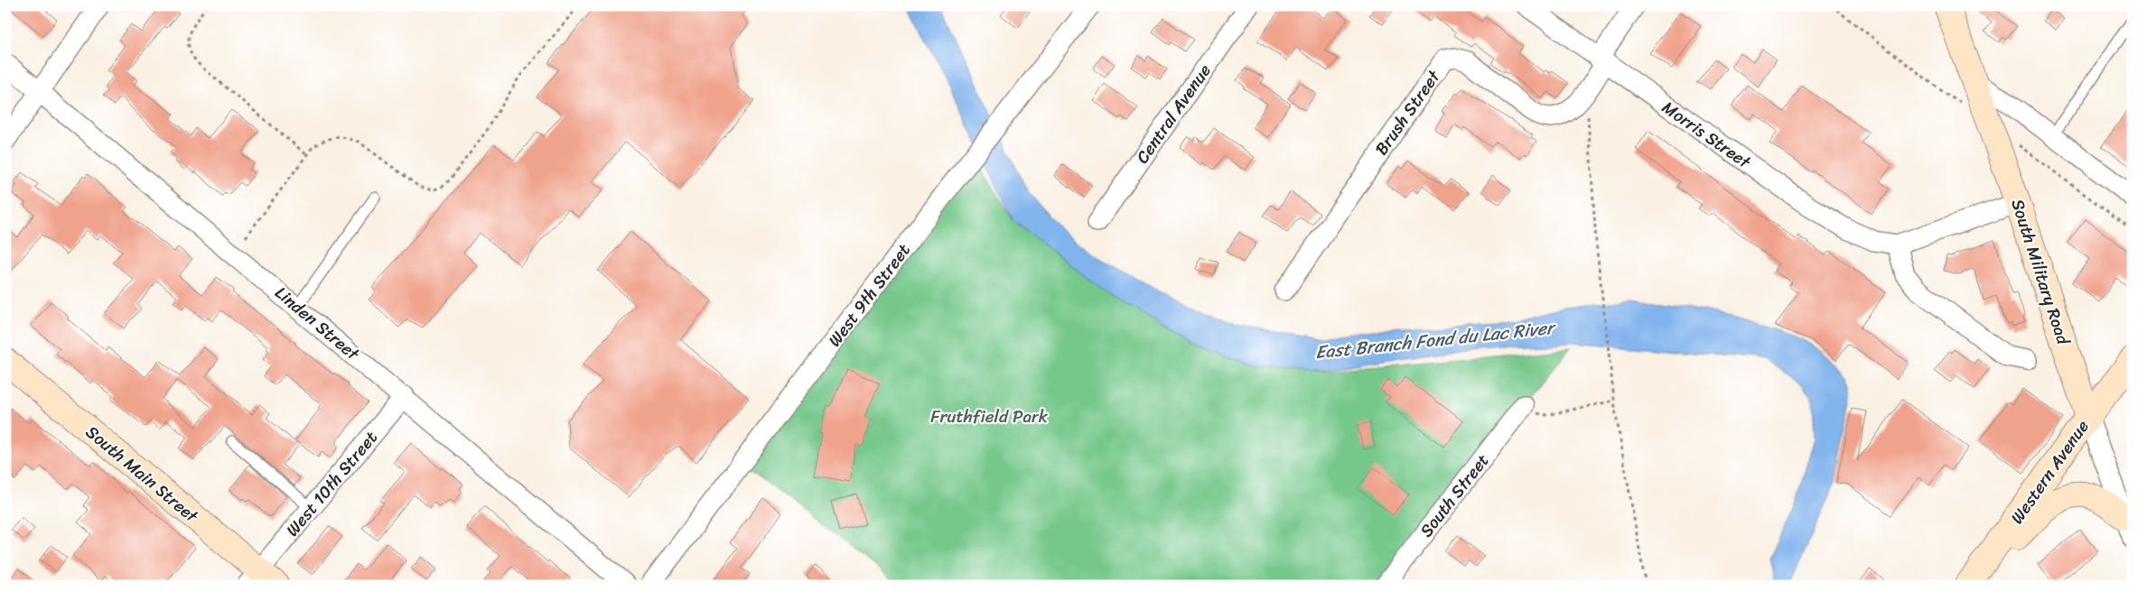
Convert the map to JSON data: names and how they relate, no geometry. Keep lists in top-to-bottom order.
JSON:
{
  "streets": {
    "main road": ["South Military Road", "Western Avenue", "South Main Street"],
    "street": [
      "Brush Street",
      "Central Avenue",
      "Morris Street",
      "West 9th Street",
      "Linden Street",
      "West 10th Street",
      "South Street"
    ]
  },
  "crossings": [
    ["Brush Street", "Morris Street"],
    ["Morris Street", "South Military Road"],
    ["South Military Road", "Western Avenue"],
    ["Linden Street", "West 10th Street"],
    ["South Main Street", "West 10th Street"]
  ],
  "water": ["East Branch Fond du Lac River"],
  "parks": ["Fruthfield Park"]
}
